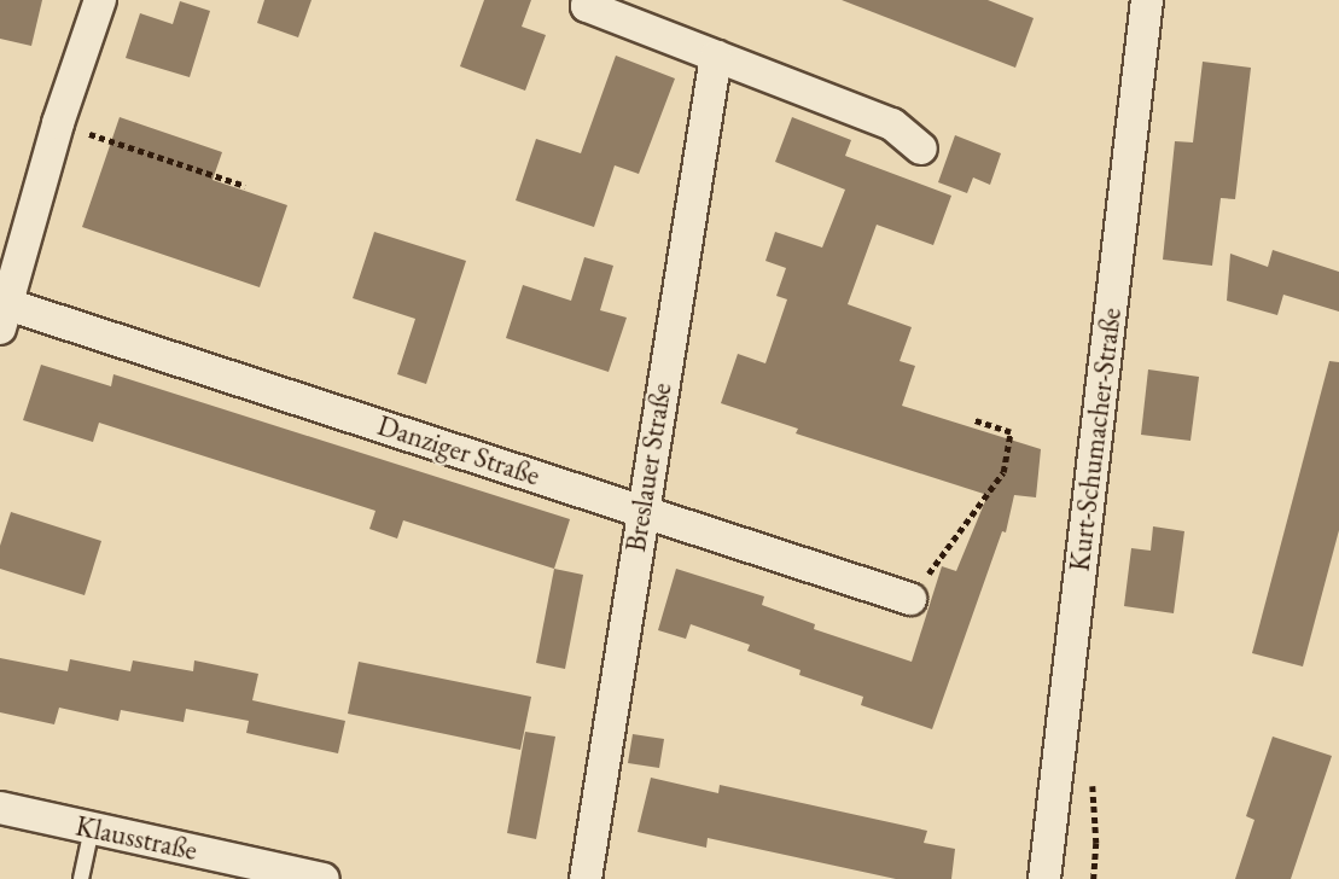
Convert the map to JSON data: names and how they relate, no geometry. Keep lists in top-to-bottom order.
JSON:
{
  "streets": {
    "street": [
      "Kurt-Schumacher-Straße",
      "Danziger Straße",
      "Breslauer Straße",
      "Klausstraße"
    ]
  },
  "crossings": [
    ["Danziger Straße", "Breslauer Straße"]
  ]
}
